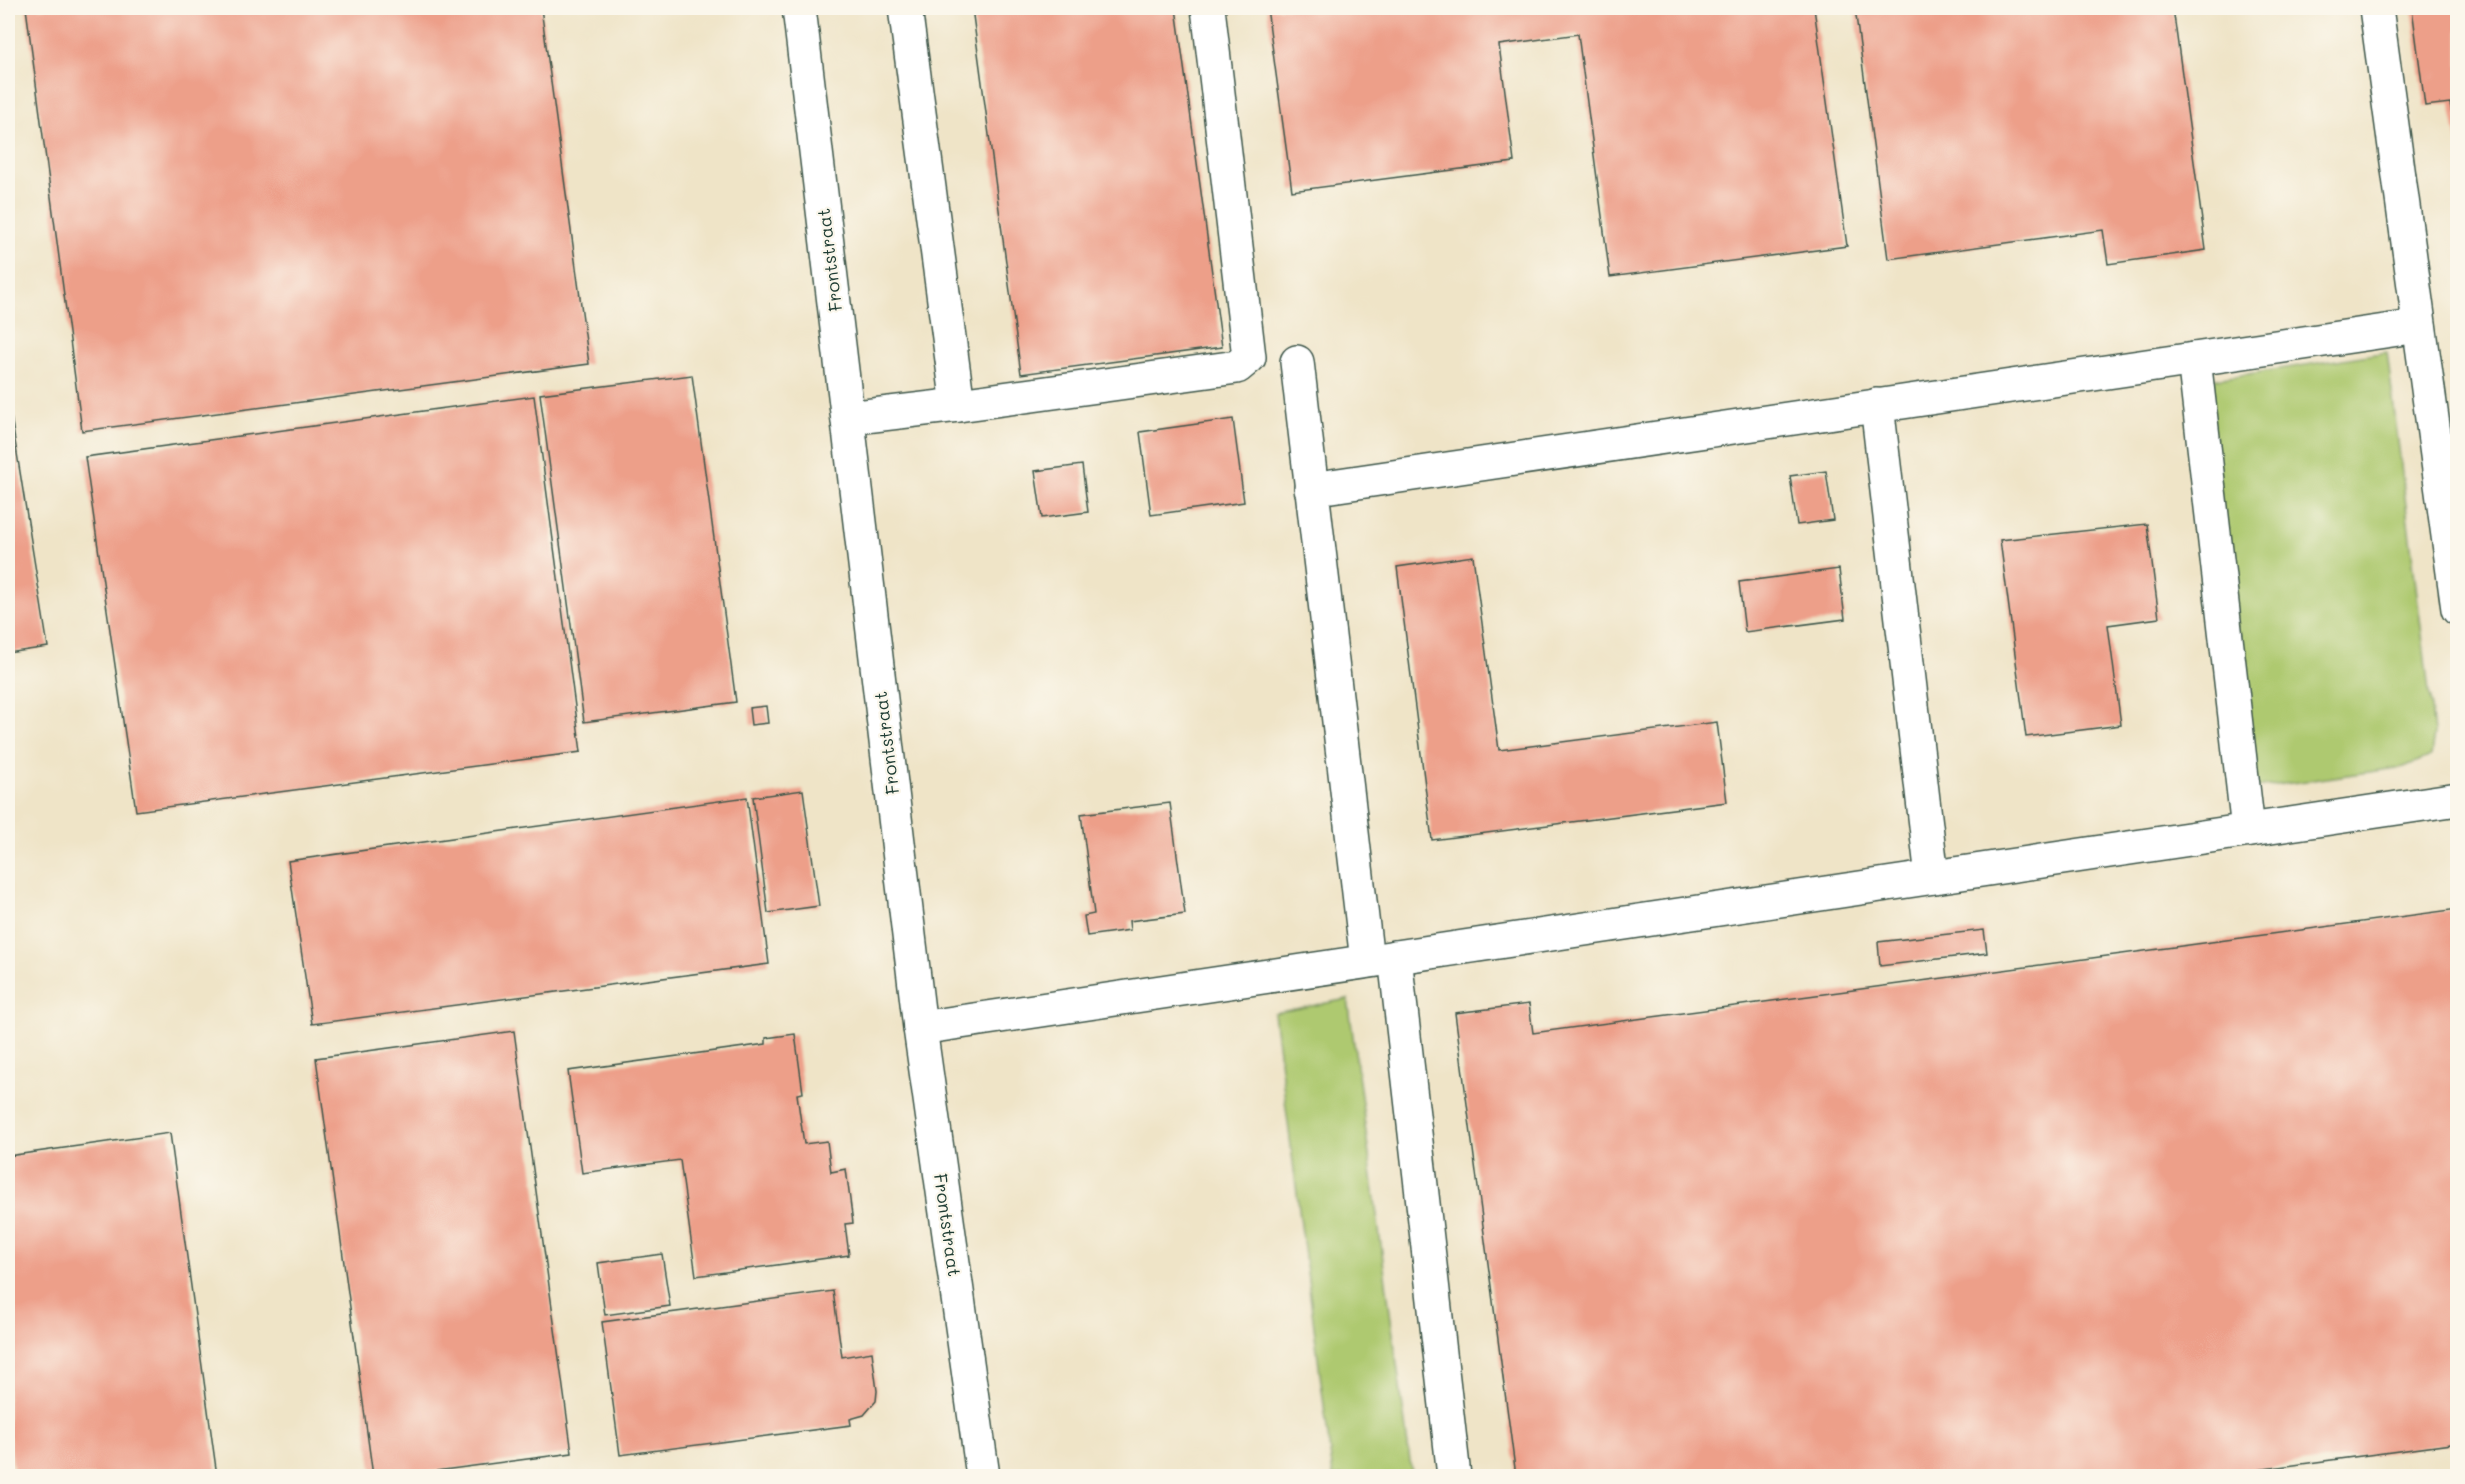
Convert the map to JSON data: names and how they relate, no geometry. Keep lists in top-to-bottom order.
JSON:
{
  "streets": {
    "street": ["Frontstraat"]
  }
}
